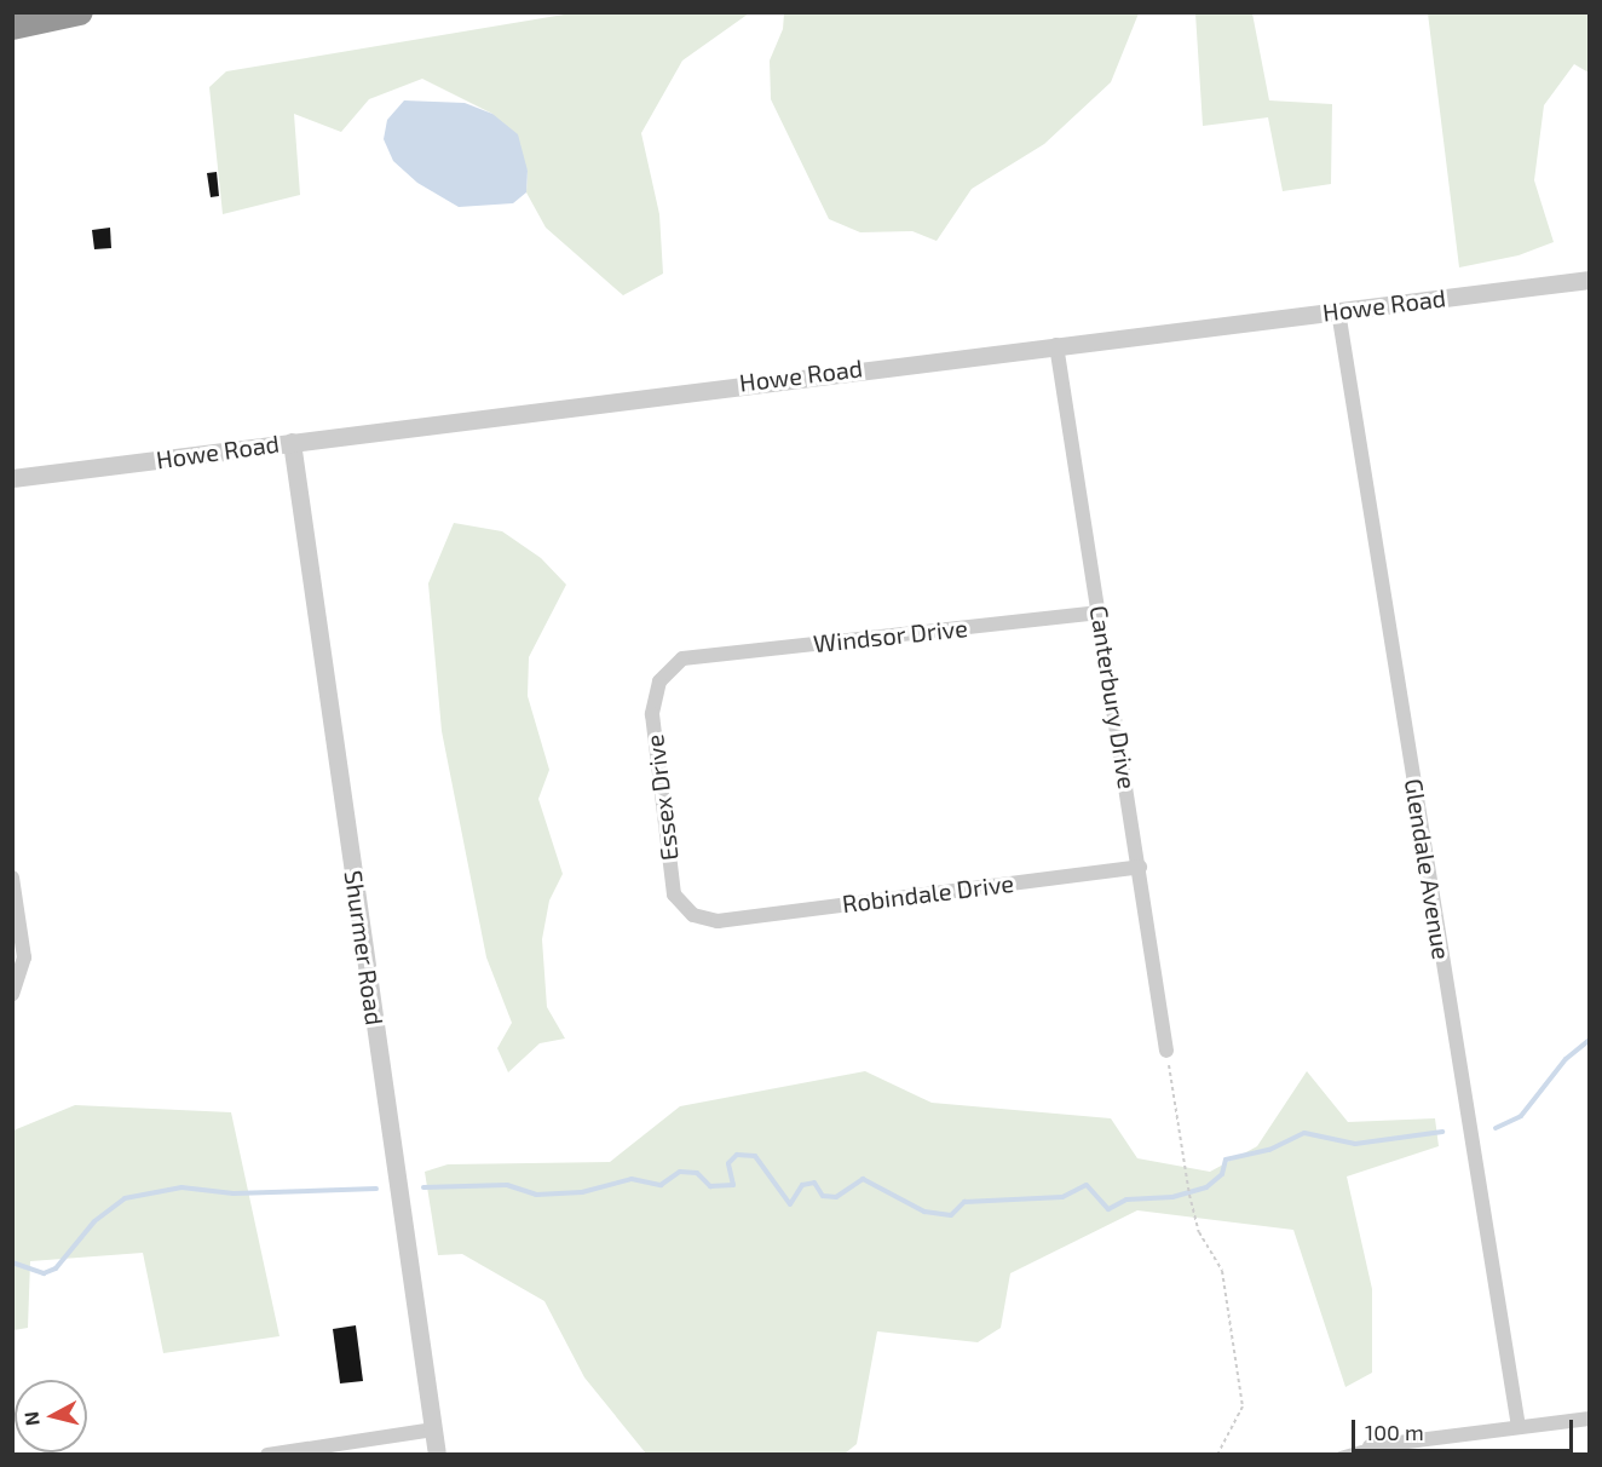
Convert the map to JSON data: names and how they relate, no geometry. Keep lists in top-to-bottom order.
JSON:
{
  "streets": {
    "street": [
      "Howe Road",
      "Windsor Drive",
      "Canterbury Drive",
      "Essex Drive",
      "Glendale Avenue",
      "Robindale Drive",
      "Shurmer Road"
    ]
  },
  "crossings": [
    ["Howe Road", "Canterbury Drive"],
    ["Howe Road", "Glendale Avenue"],
    ["Howe Road", "Shurmer Road"],
    ["Windsor Drive", "Canterbury Drive"],
    ["Windsor Drive", "Essex Drive"],
    ["Canterbury Drive", "Robindale Drive"],
    ["Essex Drive", "Robindale Drive"]
  ],
  "scale_bar": "100 m",
  "north": "left"
}
